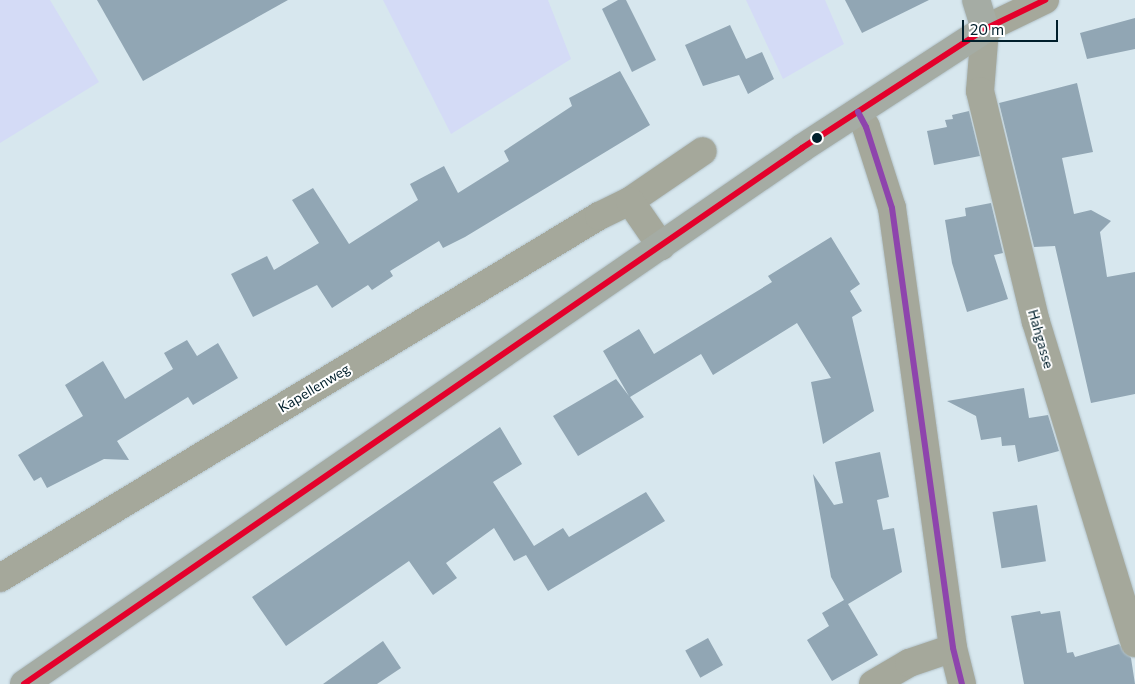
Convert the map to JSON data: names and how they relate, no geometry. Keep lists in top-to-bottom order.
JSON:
{
  "streets": {
    "street": ["Hahgasse", "Kapellenweg"]
  },
  "scale_bar": "20 m"
}
